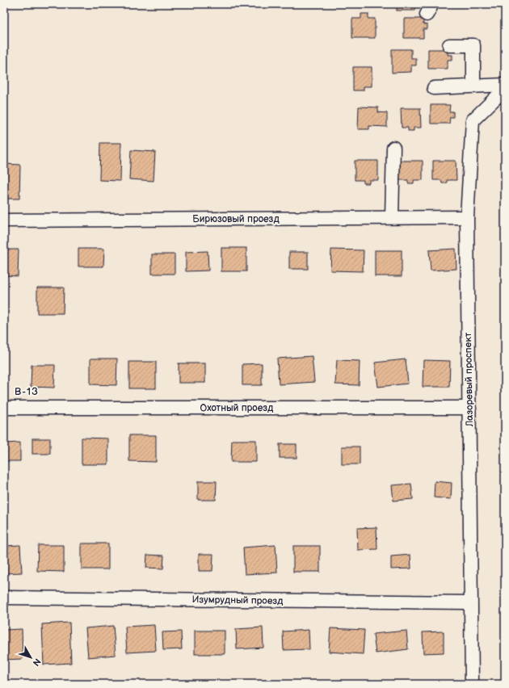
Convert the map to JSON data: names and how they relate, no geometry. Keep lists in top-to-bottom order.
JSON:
{
  "streets": {
    "street": [
      "Бирюзовый проезд",
      "Лазоревый проспект",
      "Охотный проезд",
      "Изумрудный проезд"
    ]
  },
  "crossings": [
    ["Бирюзовый проезд", "Лазоревый проспект"],
    ["Лазоревый проспект", "Охотный проезд"],
    ["Лазоревый проспект", "Изумрудный проезд"]
  ],
  "districts": ["В-13"],
  "north": "bottom right"
}
